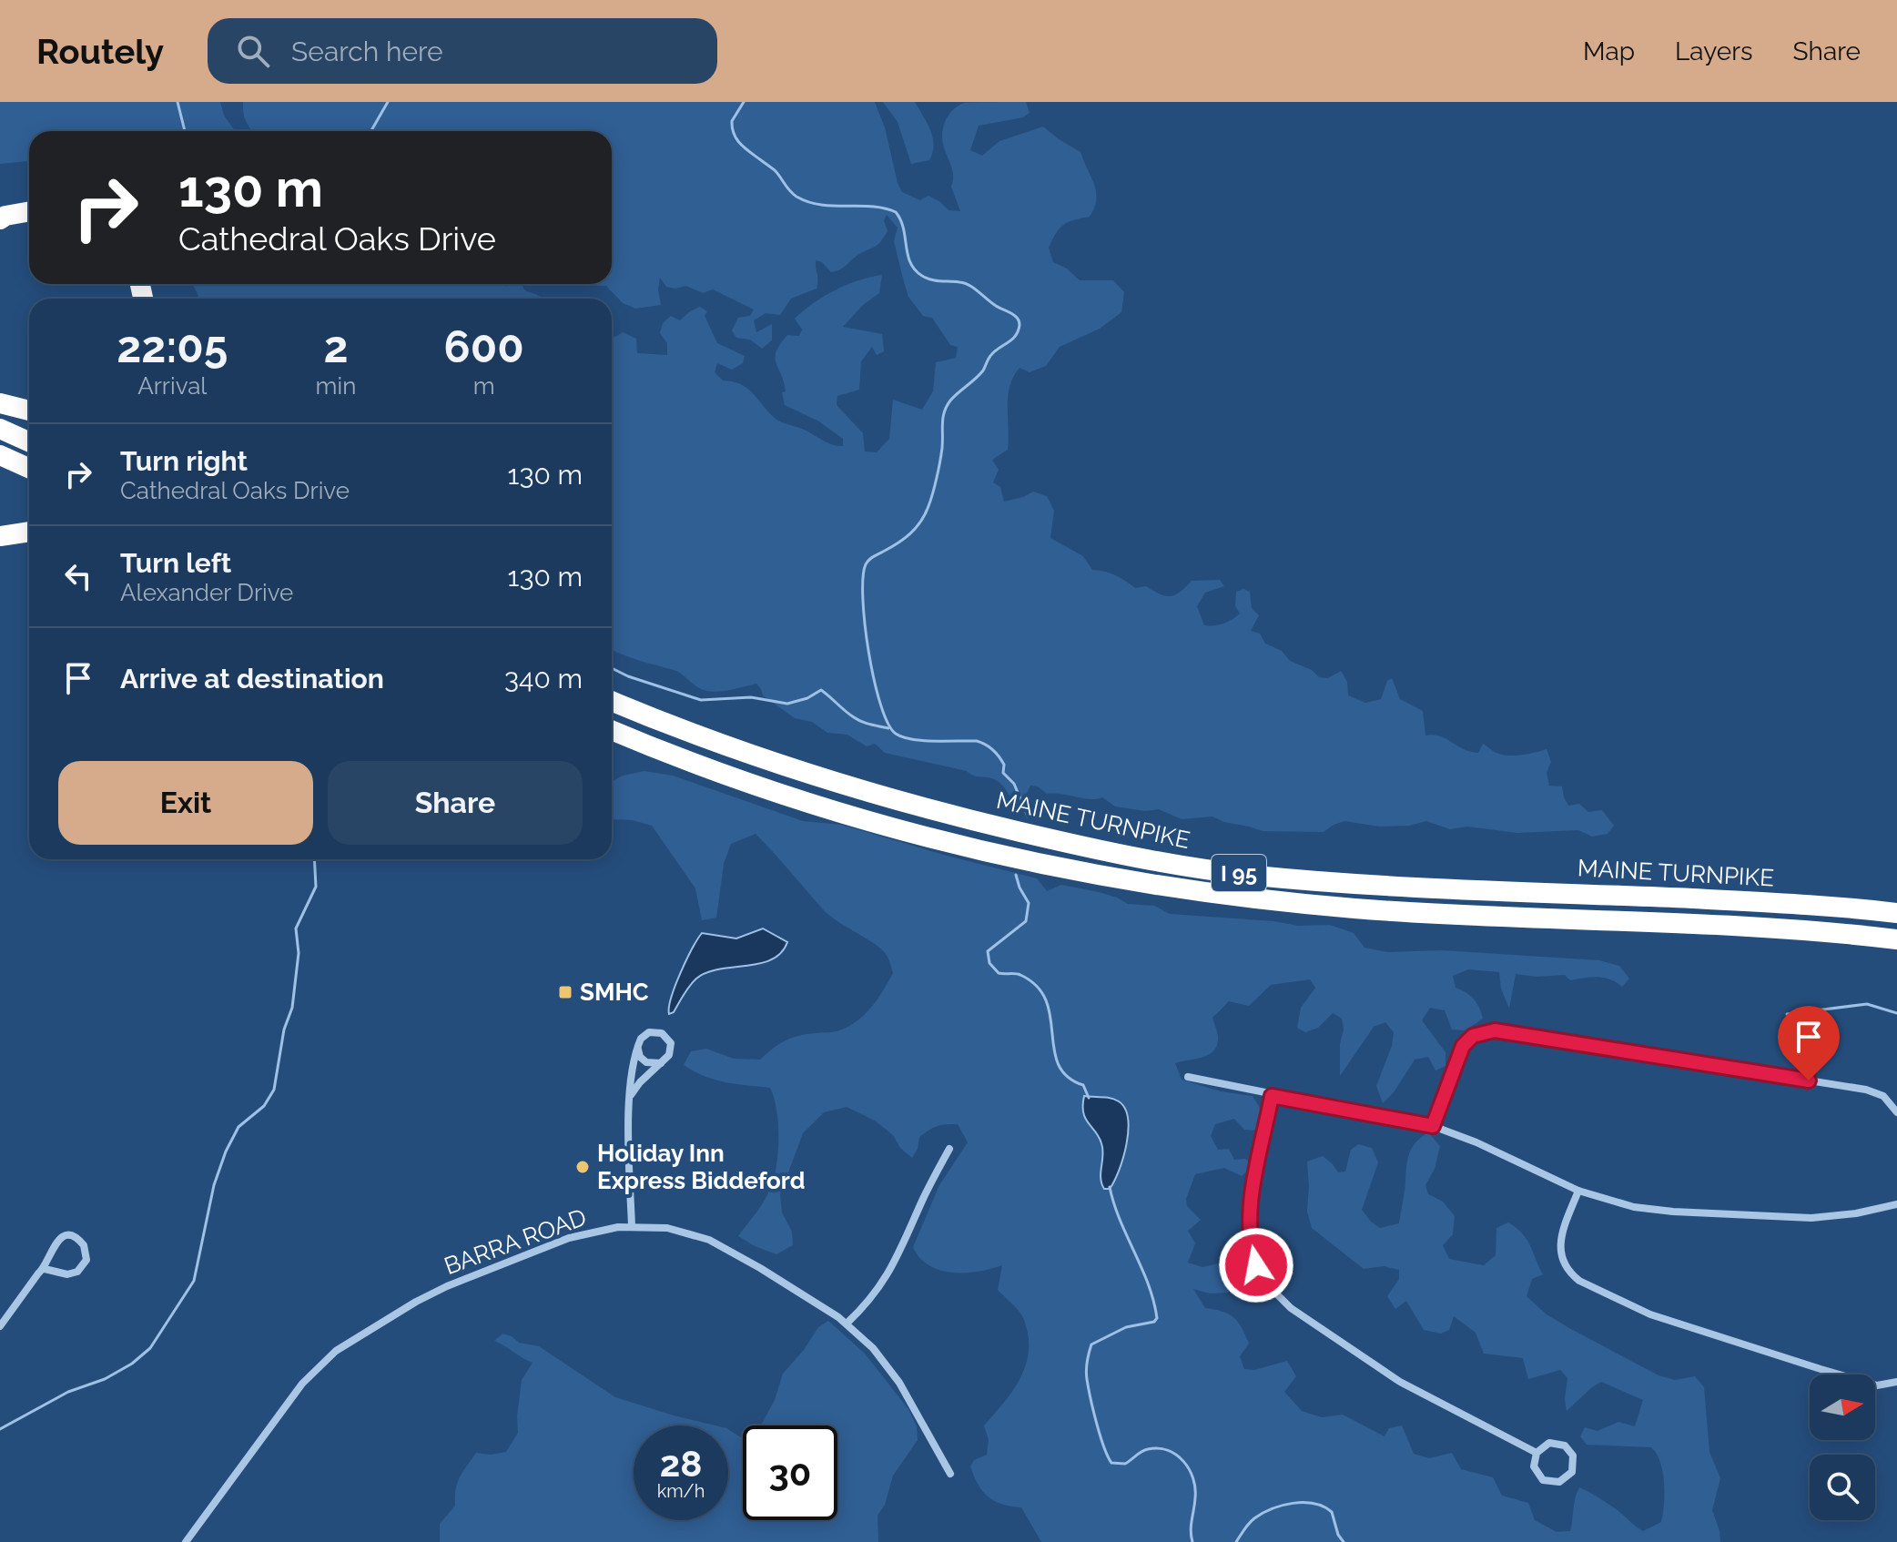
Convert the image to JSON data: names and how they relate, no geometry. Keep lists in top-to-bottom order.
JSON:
{
  "streets": {
    "highway": ["MAINE TURNPIKE", "I 95"],
    "street": ["BARRA ROAD"]
  },
  "places": {
    "transit": ["SMHC"],
    "other": ["Holiday Inn Express Biddeford"]
  },
  "north": "right",
  "page": {
    "header": "Routely",
    "search": "Search here",
    "nav": ["Map", "Layers", "Share"],
    "turn": ["130 m", "Cathedral Oaks Drive"],
    "eta": [
      "22:05",
      "Arrival",
      "2",
      "min",
      "600",
      "m"
    ],
    "list": [
      {
        "name": "Turn right",
        "note": "Cathedral Oaks Drive",
        "value": "130 m"
      },
      {
        "name": "Turn left",
        "note": "Alexander Drive",
        "value": "130 m"
      },
      {
        "name": "Arrive at destination",
        "value": "340 m"
      }
    ],
    "buttons": ["Exit", "Share"],
    "speed": "28 km/h",
    "limit": "30"
  }
}
